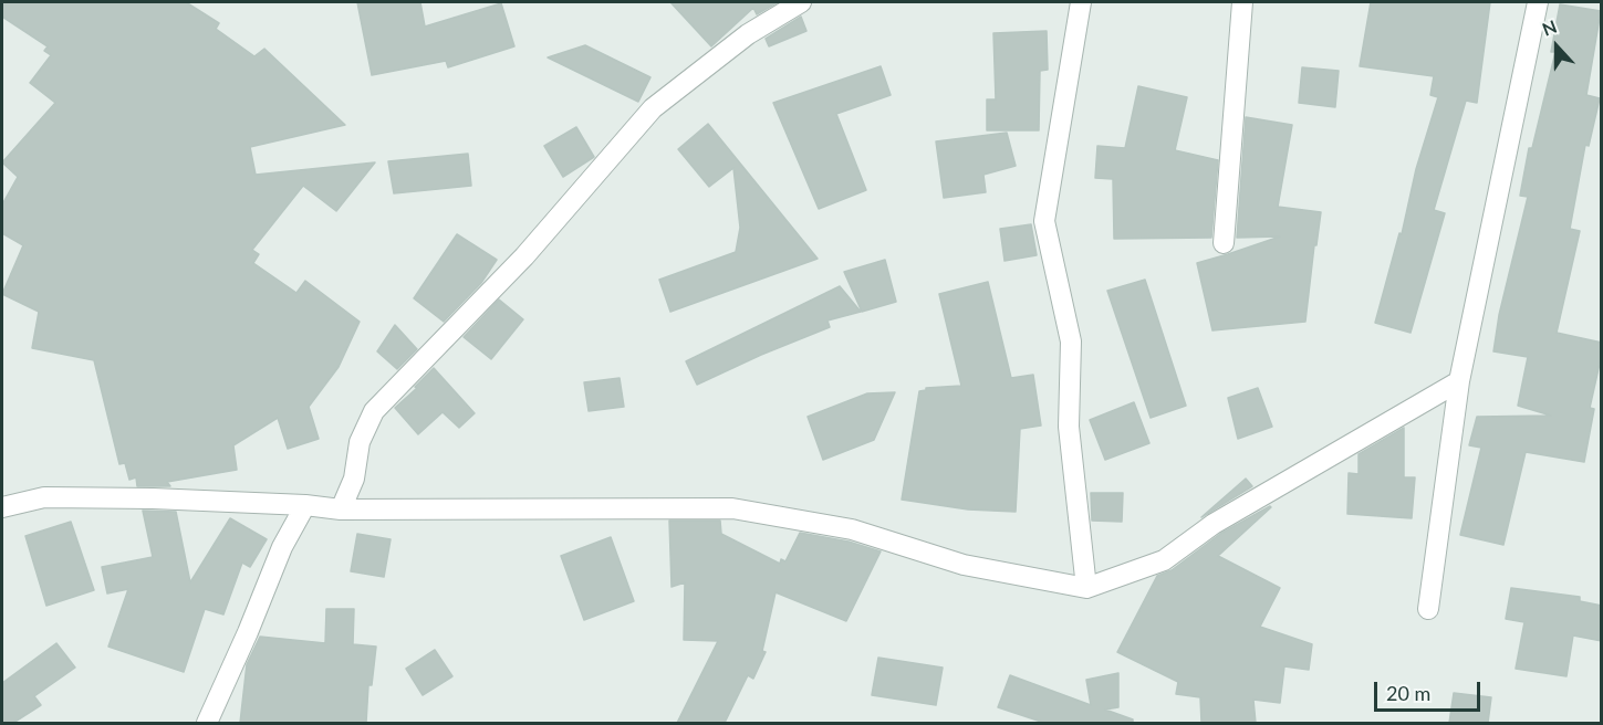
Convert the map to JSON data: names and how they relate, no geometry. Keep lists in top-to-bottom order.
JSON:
{
  "scale_bar": "20 m",
  "north": "top"
}
